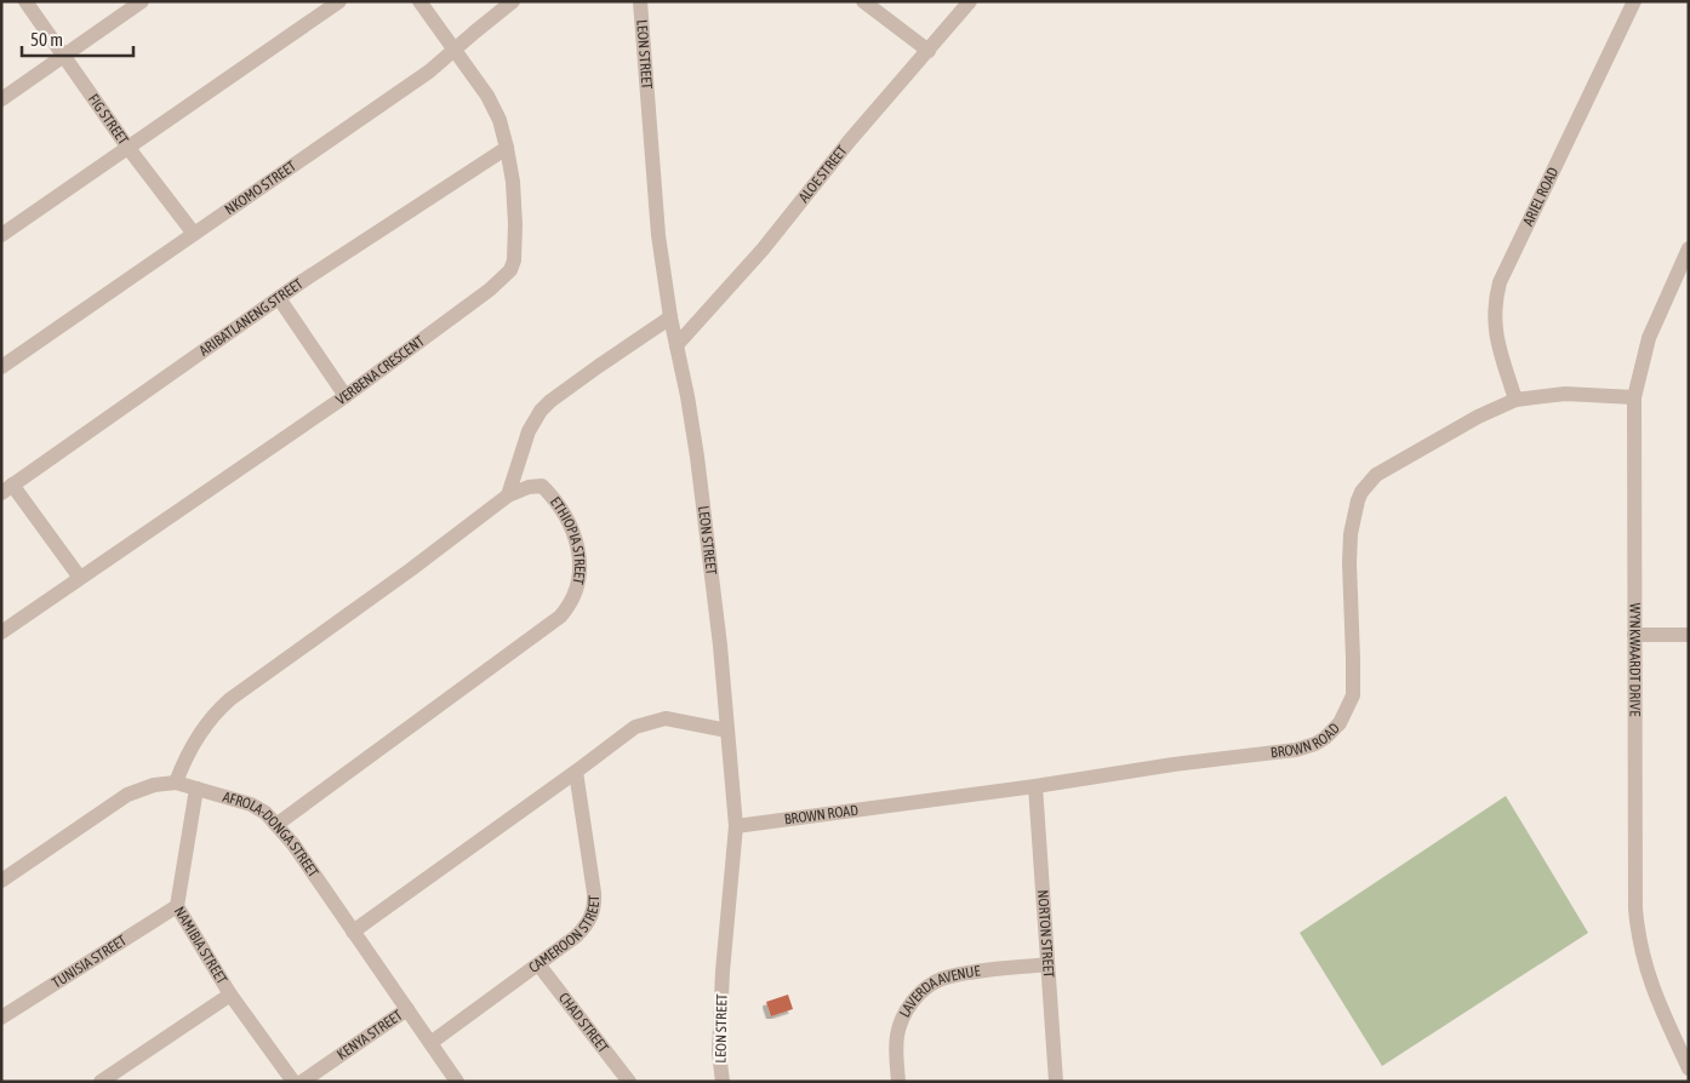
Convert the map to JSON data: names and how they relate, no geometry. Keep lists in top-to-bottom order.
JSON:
{
  "streets": {
    "street": [
      "LEON STREET",
      "FIG STREET",
      "ALOE STREET",
      "NKOMO STREET",
      "ARIEL ROAD",
      "ARIBATLANENG STREET",
      "VERBENA CRESCENT",
      "ETHIOPIA STREET",
      "WYNKWAARDT DRIVE",
      "BROWN ROAD",
      "AFROLA-DONGA STREET",
      "CAMEROON STREET",
      "NORTON STREET",
      "NAMIBIA STREET",
      "TUNISIA STREET",
      "LAVERDA AVENUE",
      "CHAD STREET",
      "KENYA STREET"
    ]
  },
  "crossings": [
    ["LEON STREET", "ALOE STREET"],
    ["LEON STREET", "BROWN ROAD"],
    ["FIG STREET", "NKOMO STREET"],
    ["NKOMO STREET", "VERBENA CRESCENT"],
    ["ARIEL ROAD", "BROWN ROAD"],
    ["ARIBATLANENG STREET", "VERBENA CRESCENT"],
    ["ETHIOPIA STREET", "AFROLA-DONGA STREET"],
    ["WYNKWAARDT DRIVE", "BROWN ROAD"],
    ["BROWN ROAD", "NORTON STREET"],
    ["AFROLA-DONGA STREET", "CAMEROON STREET"],
    ["AFROLA-DONGA STREET", "NAMIBIA STREET"],
    ["AFROLA-DONGA STREET", "KENYA STREET"],
    ["CAMEROON STREET", "CHAD STREET"],
    ["NORTON STREET", "LAVERDA AVENUE"],
    ["NAMIBIA STREET", "TUNISIA STREET"]
  ],
  "scale_bar": "50 m"
}
